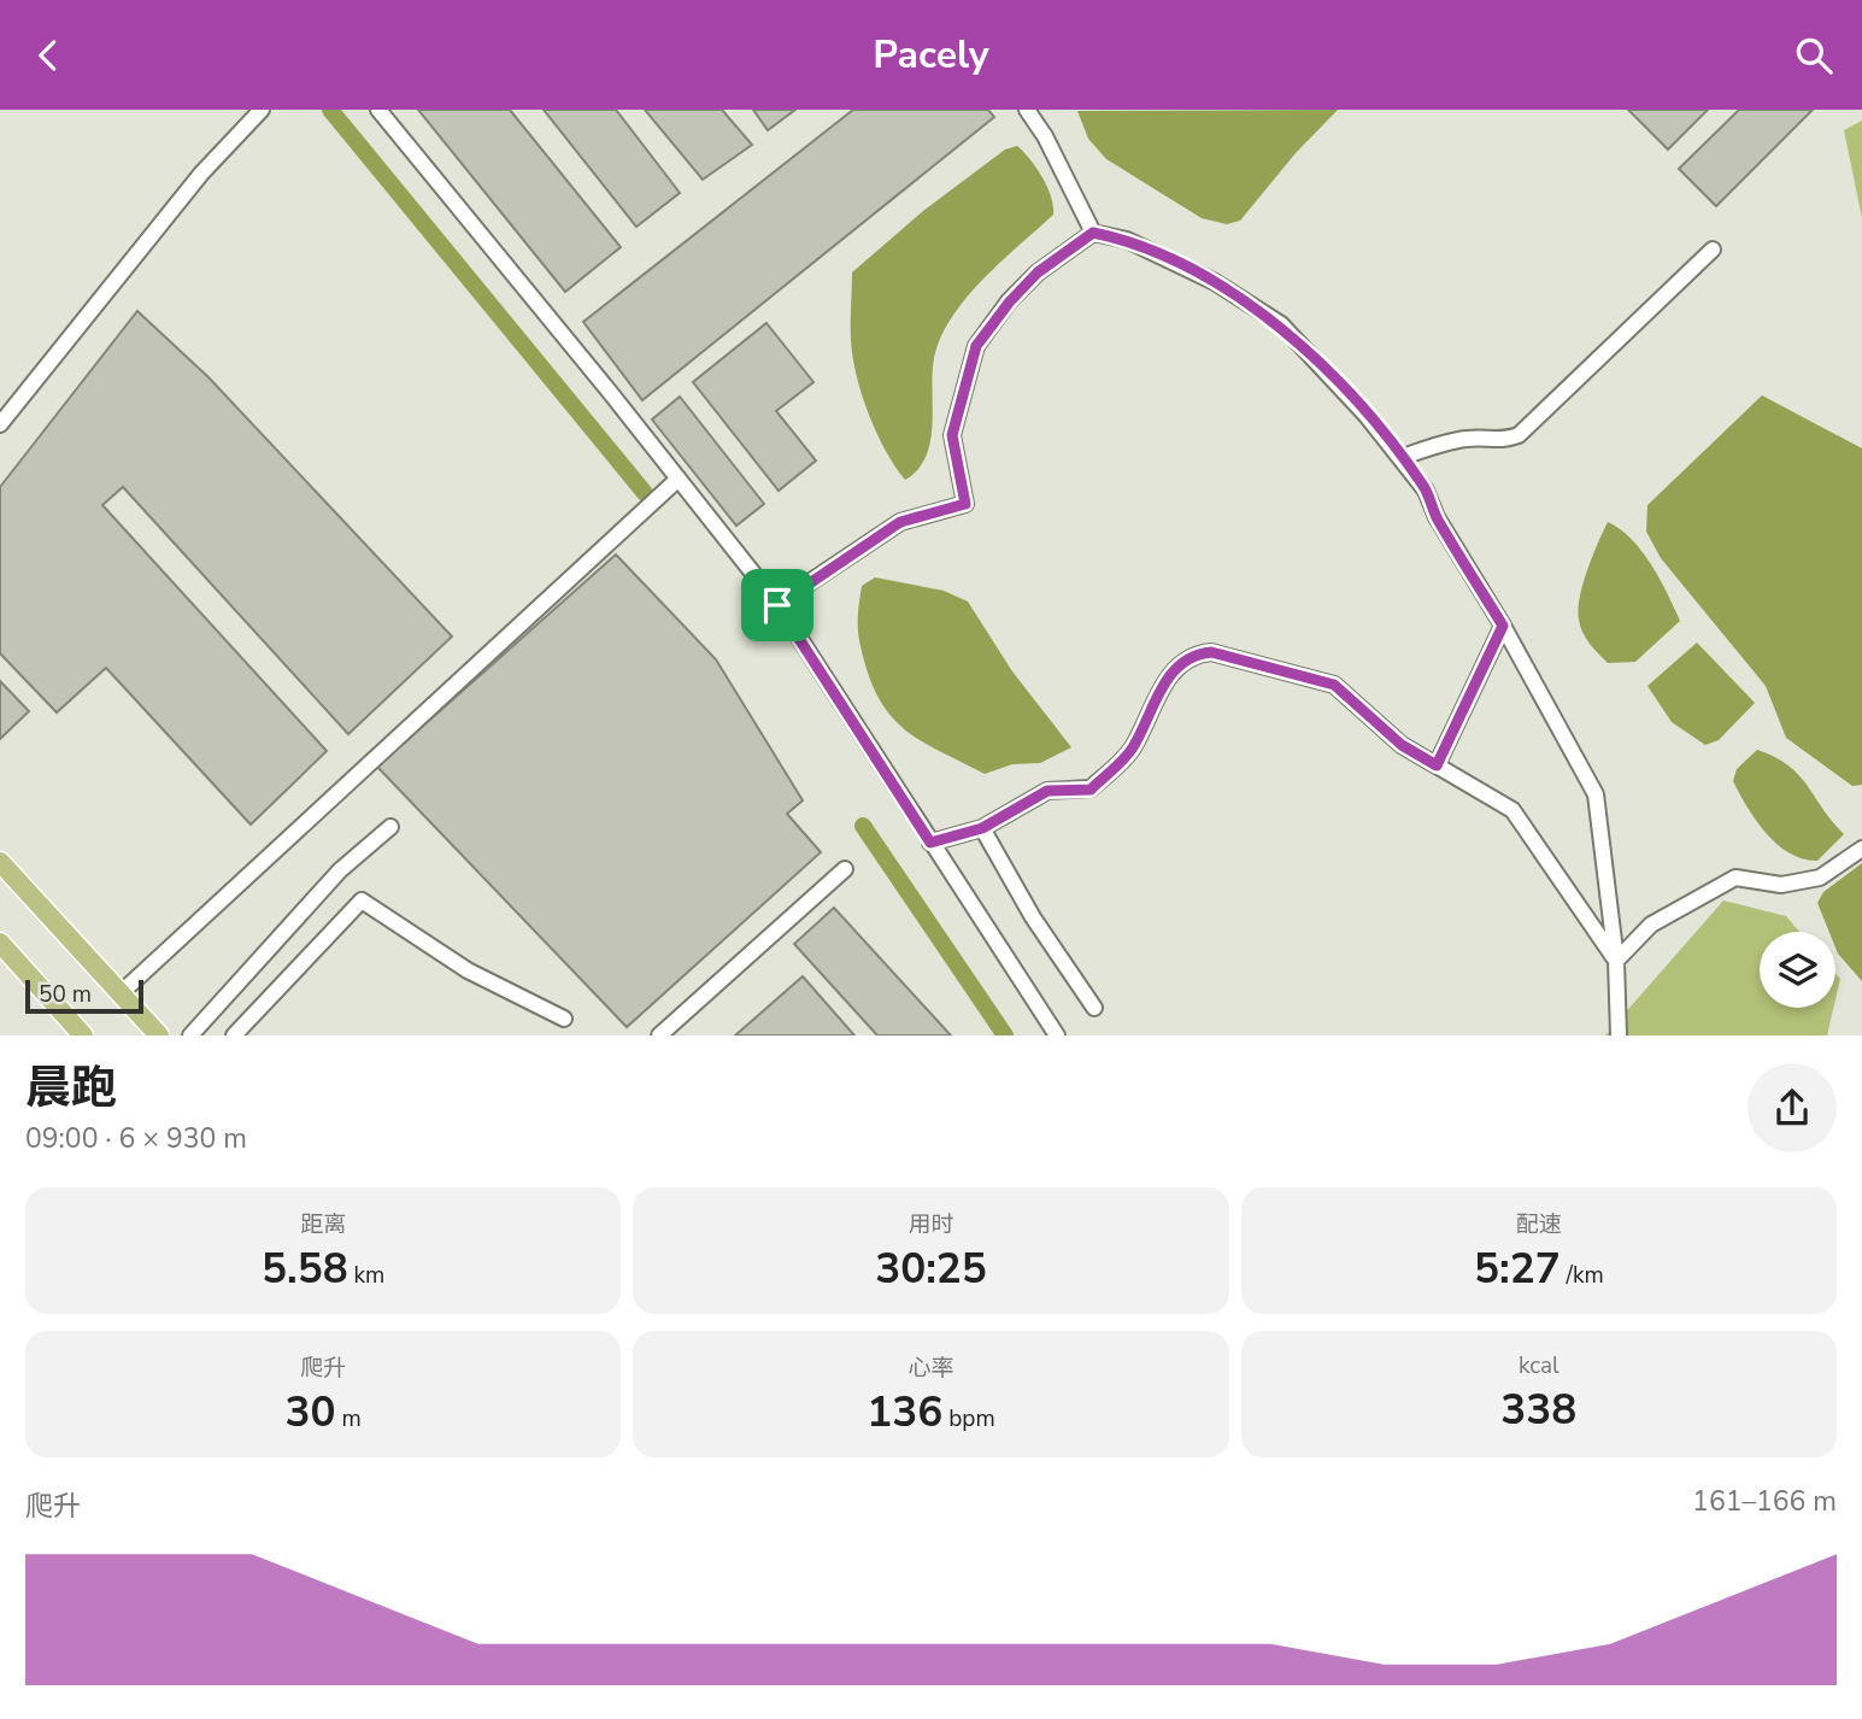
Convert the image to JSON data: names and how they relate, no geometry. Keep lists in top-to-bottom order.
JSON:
{
  "scale_bar": "50 m",
  "page": {
    "header": "Pacely",
    "scale": "50 m",
    "heading": ["晨跑", "09:00 · 6 × 930 m"],
    "stats": [
      ["距离", "5.58 km"],
      ["用时", "30:25"],
      ["配速", "5:27 /km"],
      ["爬升", "30 m"],
      ["心率", "136 bpm"],
      ["kcal", "338"]
    ],
    "chart": ["爬升", "161–166 m"]
  }
}
